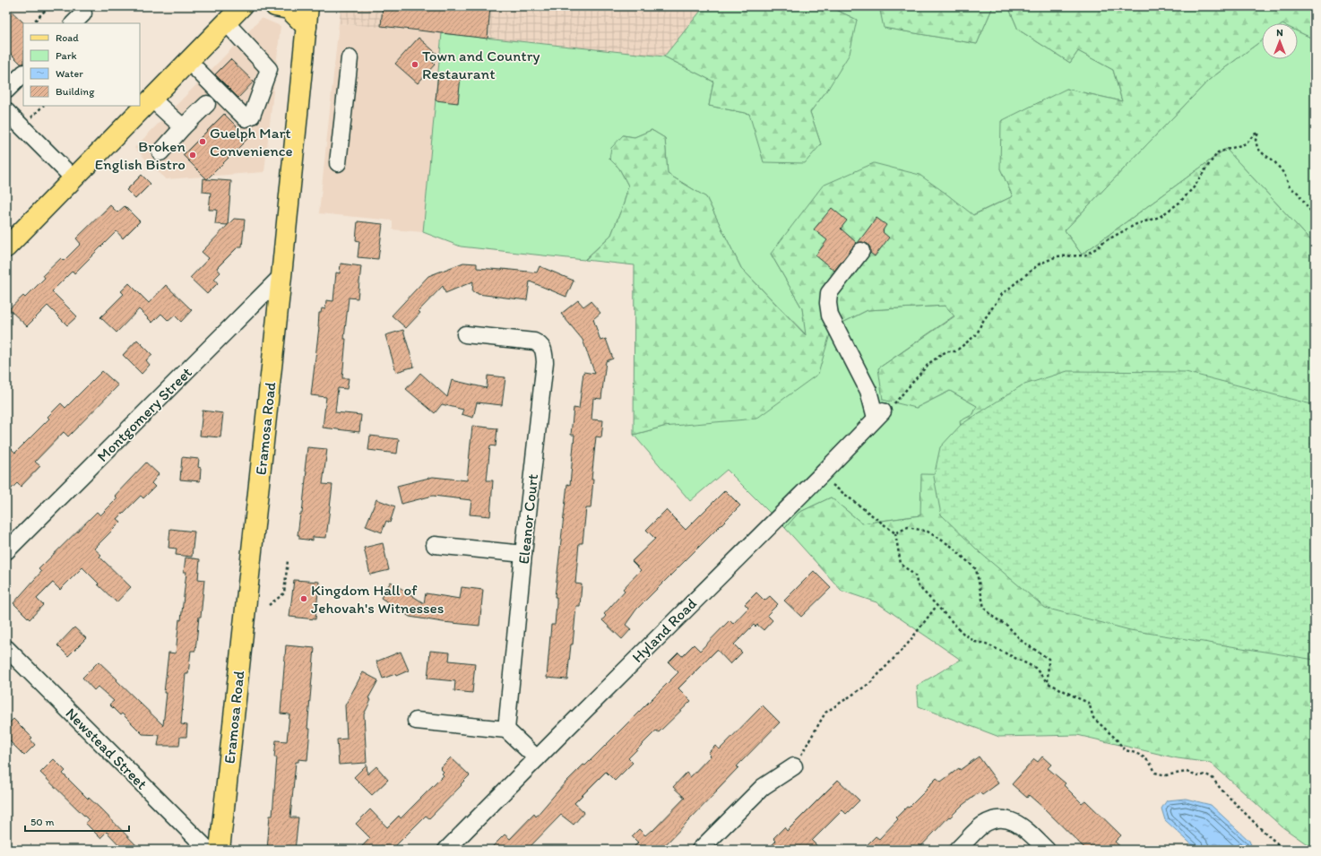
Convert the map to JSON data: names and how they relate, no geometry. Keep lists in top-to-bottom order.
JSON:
{
  "streets": {
    "main road": ["Eramosa Road"],
    "street": [
      "Montgomery Street",
      "Eleanor Court",
      "Hyland Road",
      "Newstead Street"
    ]
  },
  "crossings": [
    ["Montgomery Street", "Eramosa Road"]
  ],
  "places": [
    "Town and Country Restaurant",
    "Guelph Mart Convenience",
    "Broken English Bistro",
    "Kingdom Hall of Jehovah's Witnesses"
  ],
  "legend": [
    "Road",
    "Park",
    "Water",
    "Building"
  ],
  "scale_bar": "50 m",
  "north": "top"
}
